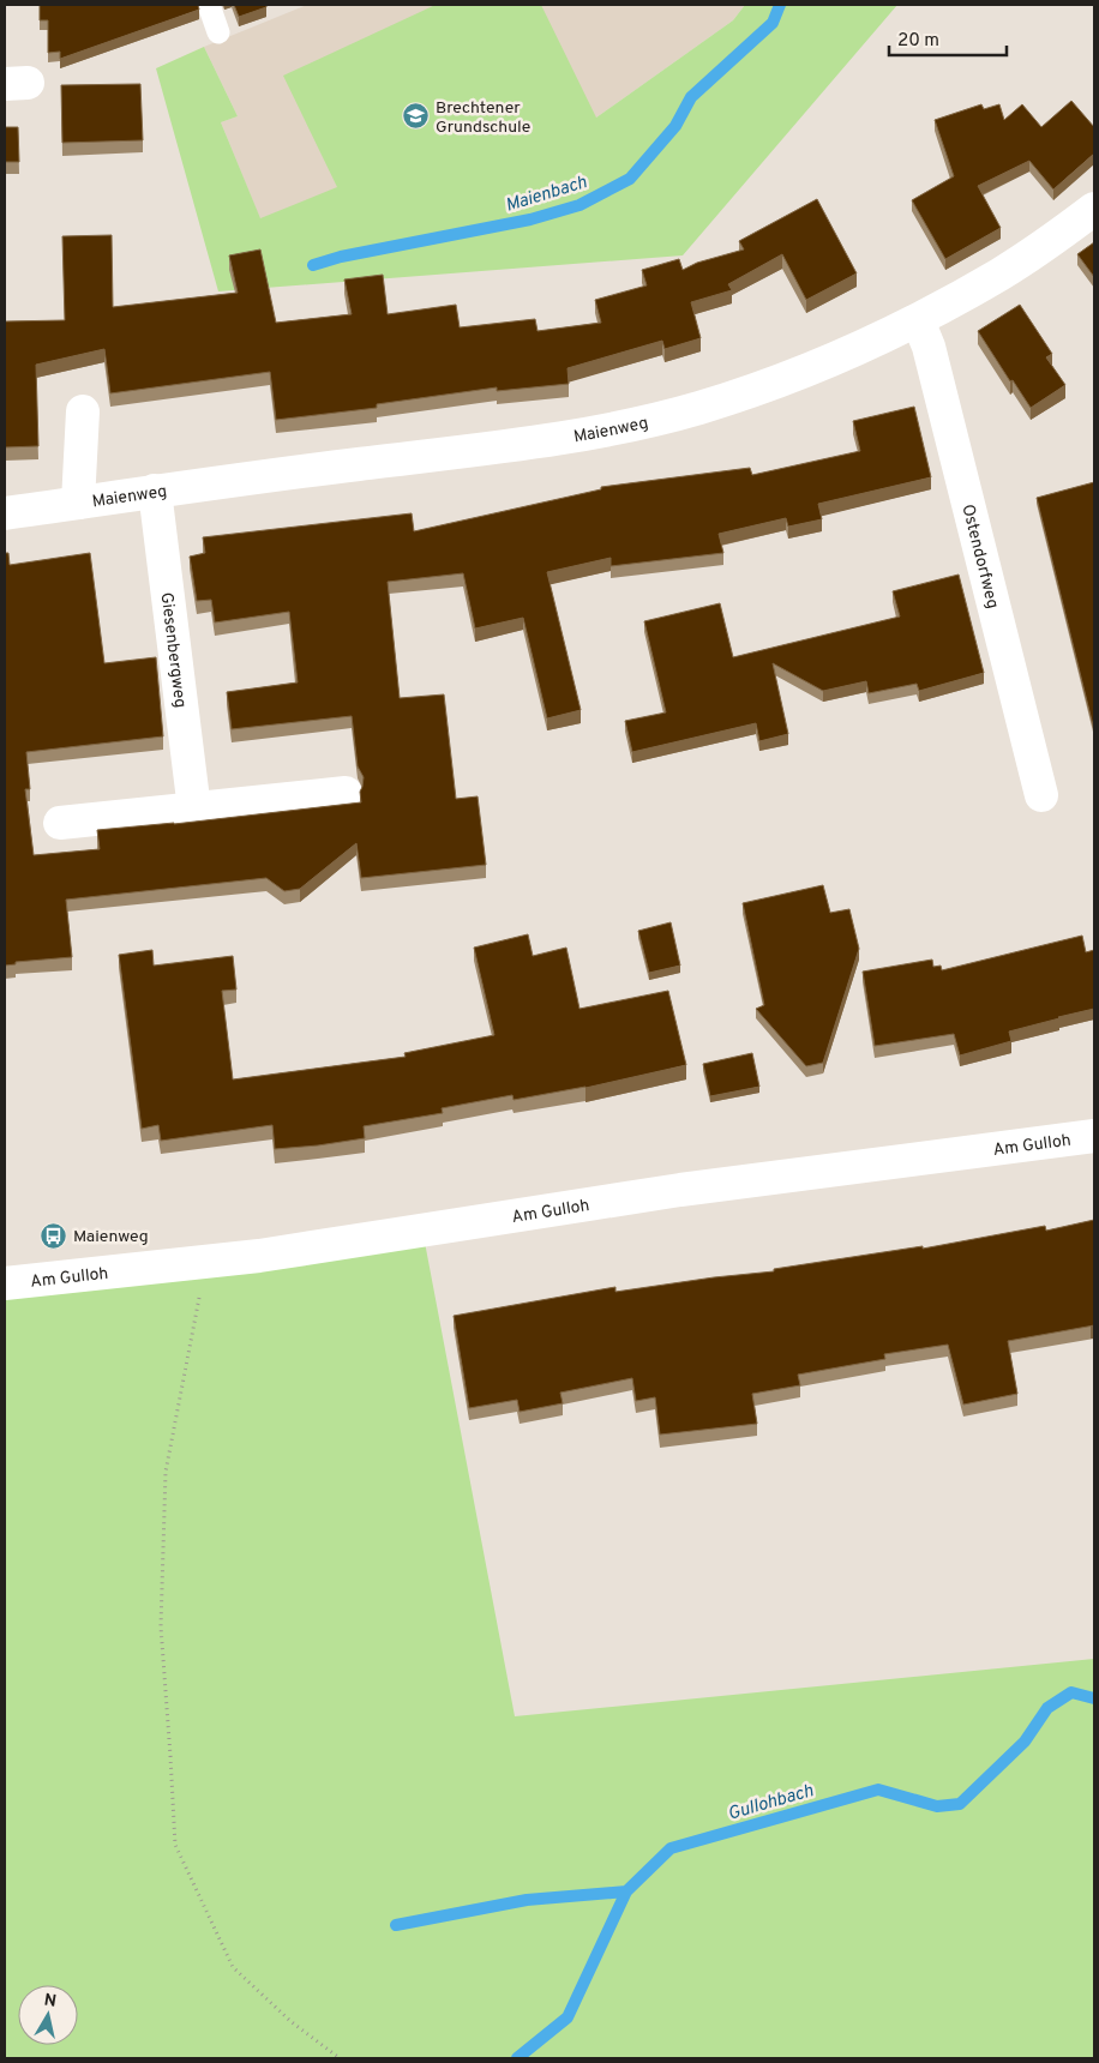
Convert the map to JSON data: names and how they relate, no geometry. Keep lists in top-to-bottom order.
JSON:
{
  "streets": {
    "street": [
      "Maienweg",
      "Ostendorfweg",
      "Giesenbergweg",
      "Am Gulloh"
    ]
  },
  "crossings": [
    ["Maienweg", "Ostendorfweg"],
    ["Maienweg", "Giesenbergweg"]
  ],
  "water": ["Maienbach", "Gullohbach"],
  "places": {
    "school or university": ["Brechtener Grundschule"],
    "bus stop": ["Maienweg"]
  },
  "scale_bar": "20 m",
  "north": "top"
}
